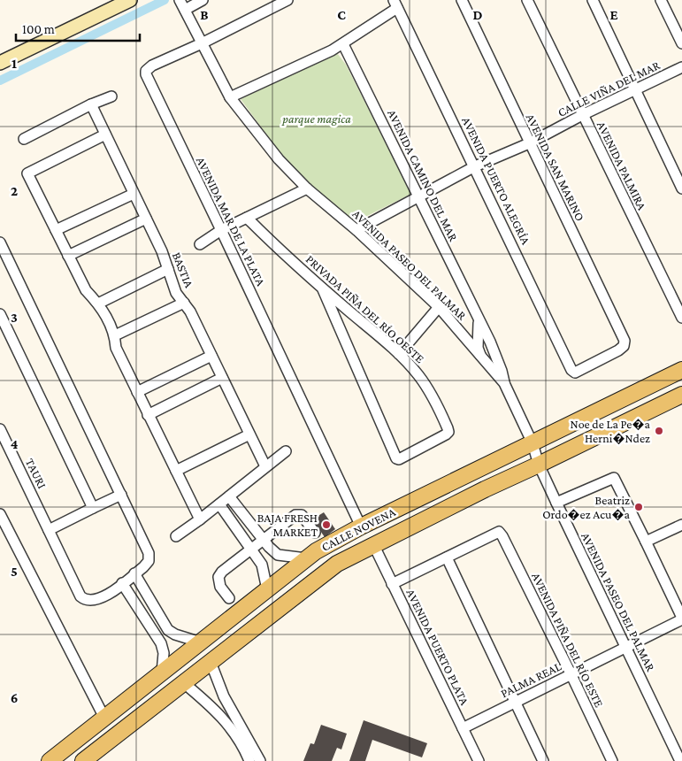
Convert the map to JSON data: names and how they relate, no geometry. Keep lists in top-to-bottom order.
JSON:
{
  "streets": {
    "main road": ["CALLE NOVENA"],
    "street": [
      "CALLE VIÑA DEL MAR",
      "AVENIDA PALMIRA",
      "AVENIDA SAN MARINO",
      "AVENIDA CAMINO DEL MAR",
      "AVENIDA PUERTO ALEGRÍA",
      "AVENIDA MAR DE LA PLATA",
      "AVENIDA PASEO DEL PALMAR",
      "BASTIA",
      "PRIVADA PIÑA DEL RÍO OESTE",
      "TAURI",
      "AVENIDA PIÑA DEL RÍO ESTE",
      "AVENIDA PUERTO PLATA",
      "PALMA REAL"
    ]
  },
  "crossings": [
    ["CALLE VIÑA DEL MAR", "AVENIDA PALMIRA"],
    ["CALLE VIÑA DEL MAR", "AVENIDA SAN MARINO"],
    ["CALLE VIÑA DEL MAR", "AVENIDA CAMINO DEL MAR"],
    ["CALLE VIÑA DEL MAR", "AVENIDA PUERTO ALEGRÍA"],
    ["CALLE VIÑA DEL MAR", "AVENIDA PASEO DEL PALMAR"],
    ["AVENIDA SAN MARINO", "AVENIDA PUERTO ALEGRÍA"],
    ["AVENIDA CAMINO DEL MAR", "AVENIDA PASEO DEL PALMAR"],
    ["AVENIDA MAR DE LA PLATA", "AVENIDA PASEO DEL PALMAR"],
    ["AVENIDA MAR DE LA PLATA", "CALLE NOVENA"],
    ["AVENIDA PASEO DEL PALMAR", "CALLE NOVENA"],
    ["AVENIDA PASEO DEL PALMAR", "PALMA REAL"],
    ["CALLE NOVENA", "AVENIDA PUERTO PLATA"],
    ["AVENIDA PIÑA DEL RÍO ESTE", "PALMA REAL"],
    ["AVENIDA PUERTO PLATA", "PALMA REAL"]
  ],
  "parks": ["parque magica"],
  "places": ["Noe de La Pe�a Herni�Ndez", "Beatriz Ordo�ez Acu�a", "BAJA FRESH MARKET"],
  "scale_bar": "100 m",
  "grid": {
    "columns": [
      "B",
      "C",
      "D",
      "E"
    ],
    "rows": [
      "1",
      "2",
      "3",
      "4",
      "5",
      "6"
    ]
  }
}
